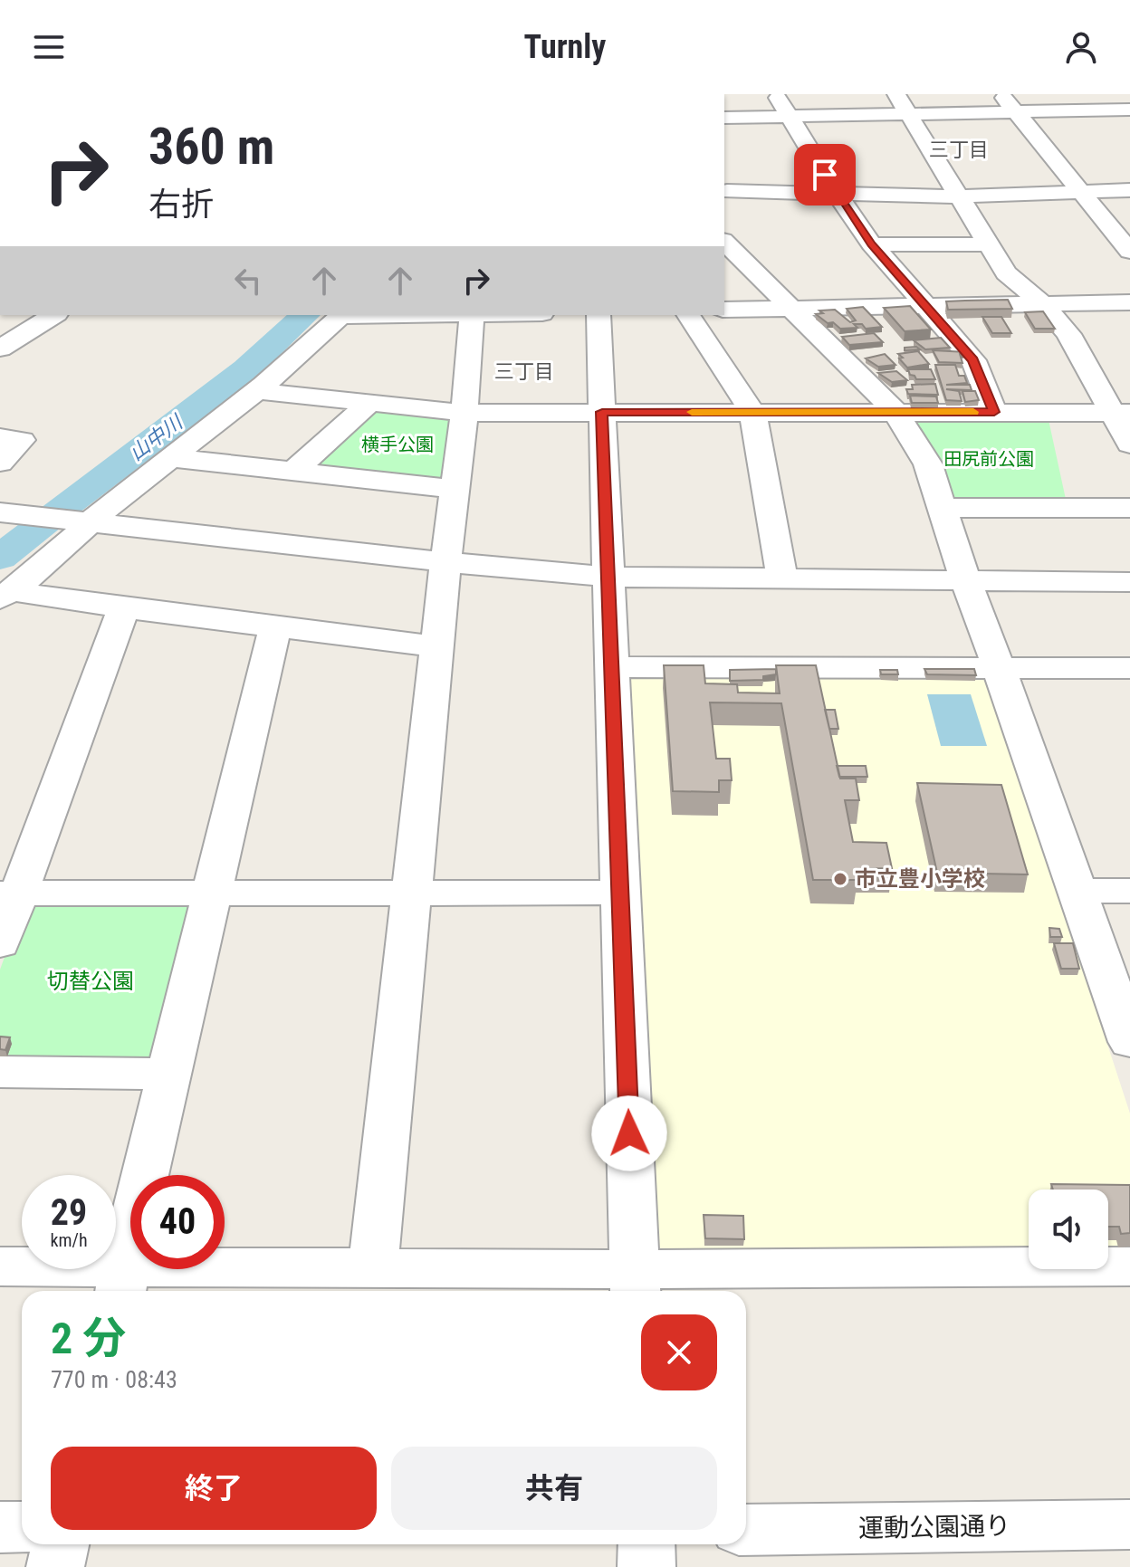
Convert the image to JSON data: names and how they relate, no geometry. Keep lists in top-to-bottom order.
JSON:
{
  "streets": {
    "street": ["運動公園通り"]
  },
  "districts": ["三丁目", "三丁目"],
  "water": ["山中川"],
  "parks": ["横手公園", "田尻前公園", "切替公園"],
  "places": ["市立豊小学校"],
  "page": {
    "header": "Turnly",
    "turn": ["360 m", "右折"],
    "speed": "29 km/h",
    "limit": "40",
    "heading": ["2 分", "770 m · 08:43"],
    "buttons": ["終了", "共有"]
  }
}
